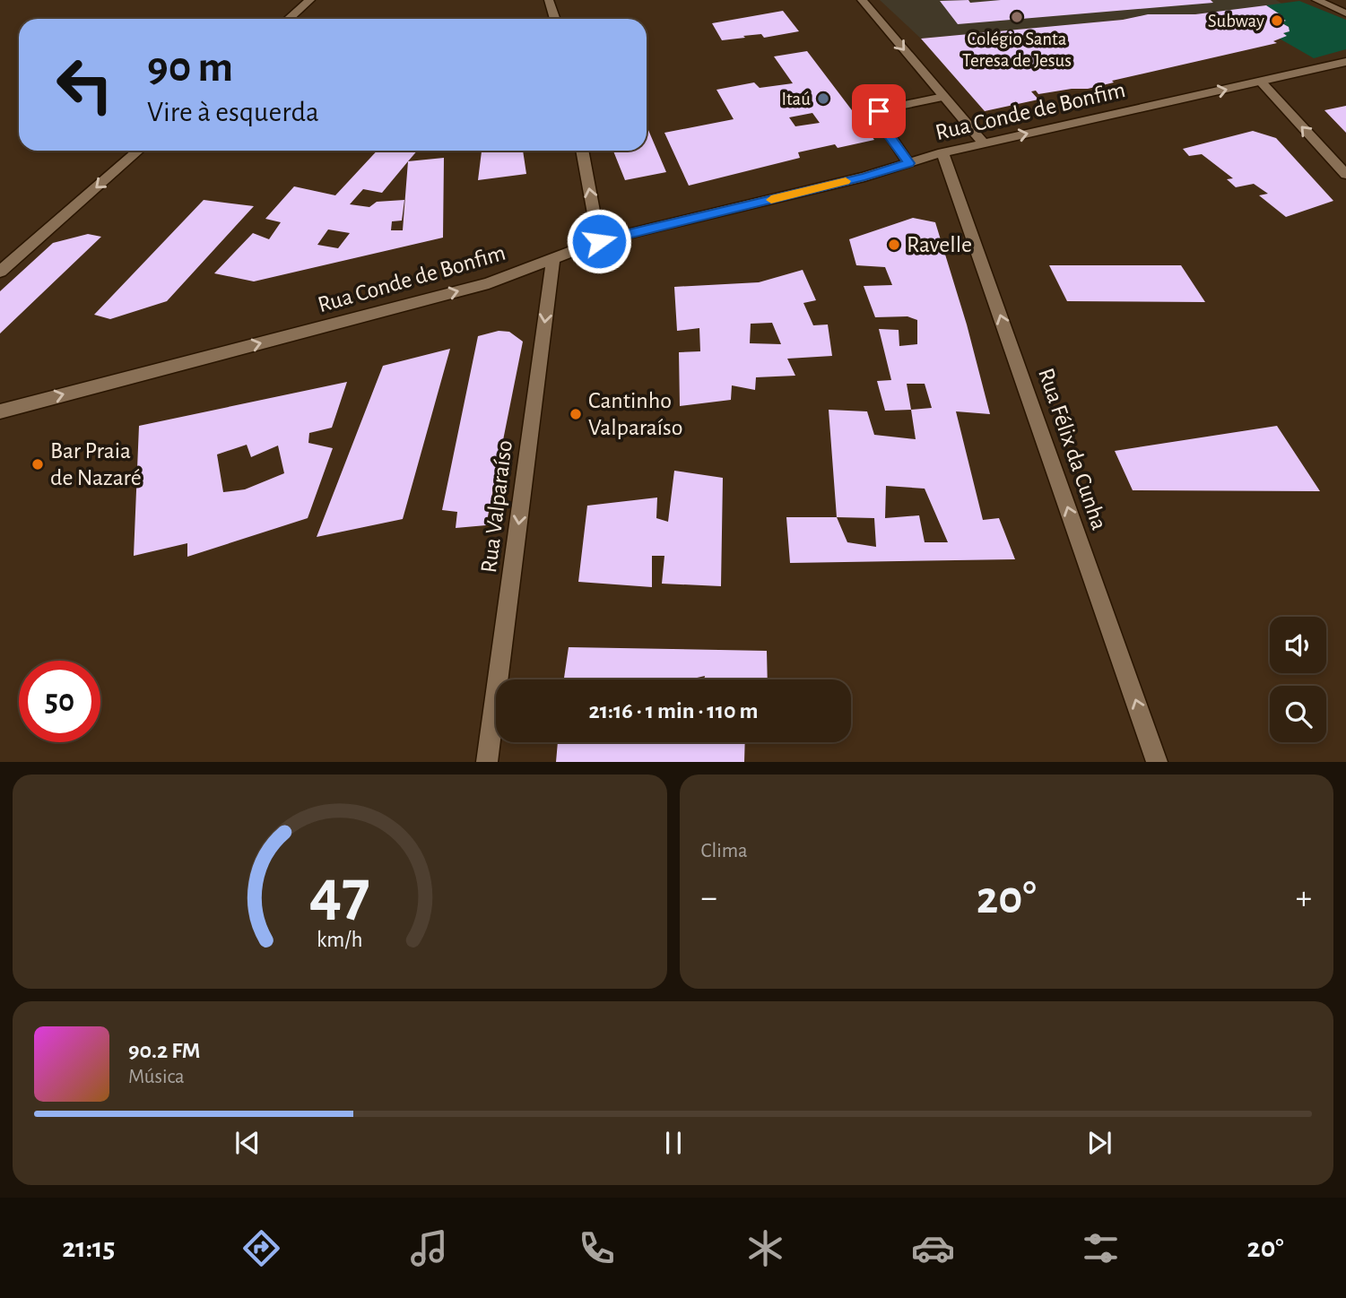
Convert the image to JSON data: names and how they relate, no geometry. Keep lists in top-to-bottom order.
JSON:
{
  "streets": {
    "street": ["Rua Conde de Bonfim", "Rua Félix da Cunha", "Rua Valparaíso"]
  },
  "crossings": [
    ["Rua Conde de Bonfim", "Rua Félix da Cunha"],
    ["Rua Conde de Bonfim", "Rua Valparaíso"]
  ],
  "one_way": ["Rua Conde de Bonfim", "Rua Félix da Cunha", "Rua Valparaíso"],
  "places": [
    "Colégio Santa Teresa de Jesus",
    "Subway",
    "Itaú",
    "Ravelle",
    "Cantinho Valparaíso",
    "Bar Praia de Nazaré"
  ],
  "page": {
    "turn": ["90 m", "Vire à esquerda"],
    "limit": "50",
    "trip": "21:16 · 1 min · 110 m",
    "tile": "Clima",
    "heat": ["−", "20°", "+"],
    "song": ["90.2 FM", "Música"],
    "tabs": ["21:15", "20°"],
    "gauge": ["47", "km/h"]
  }
}
